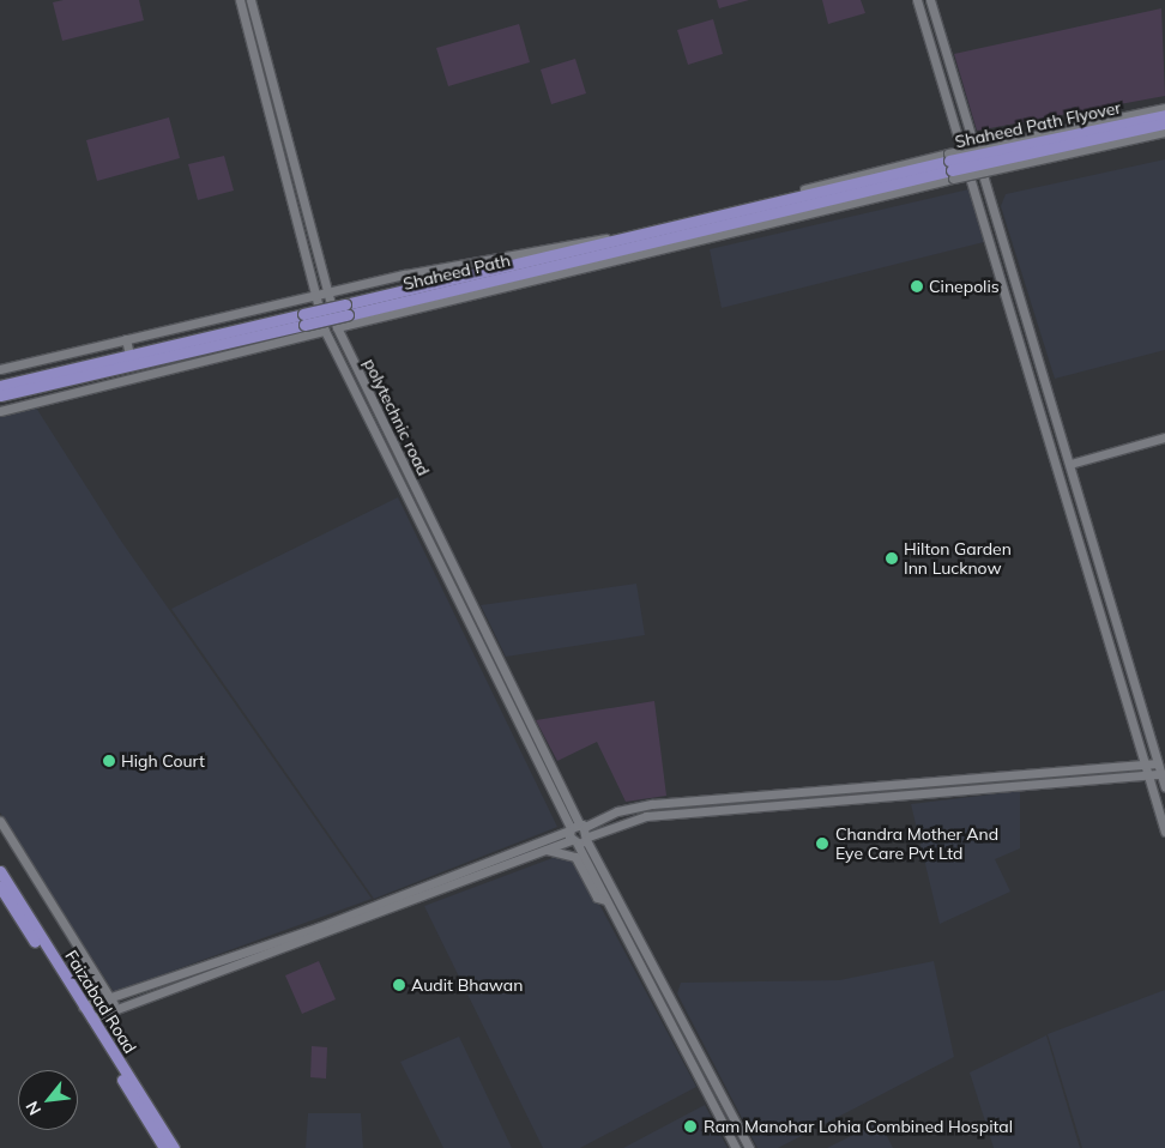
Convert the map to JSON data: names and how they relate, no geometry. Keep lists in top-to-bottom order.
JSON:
{
  "streets": {
    "highway": ["Shaheed Path Flyover", "Shaheed Path", "Faizabad Road"],
    "street": ["polytechnic road"]
  },
  "crossings": [
    ["Shaheed Path Flyover", "Shaheed Path"]
  ],
  "places": [
    "Cinepolis",
    "Hilton Garden Inn Lucknow",
    "High Court",
    "Chandra Mother And Eye Care Pvt Ltd",
    "Audit Bhawan",
    "Ram Manohar Lohia Combined Hospital"
  ],
  "north": "bottom left"
}
